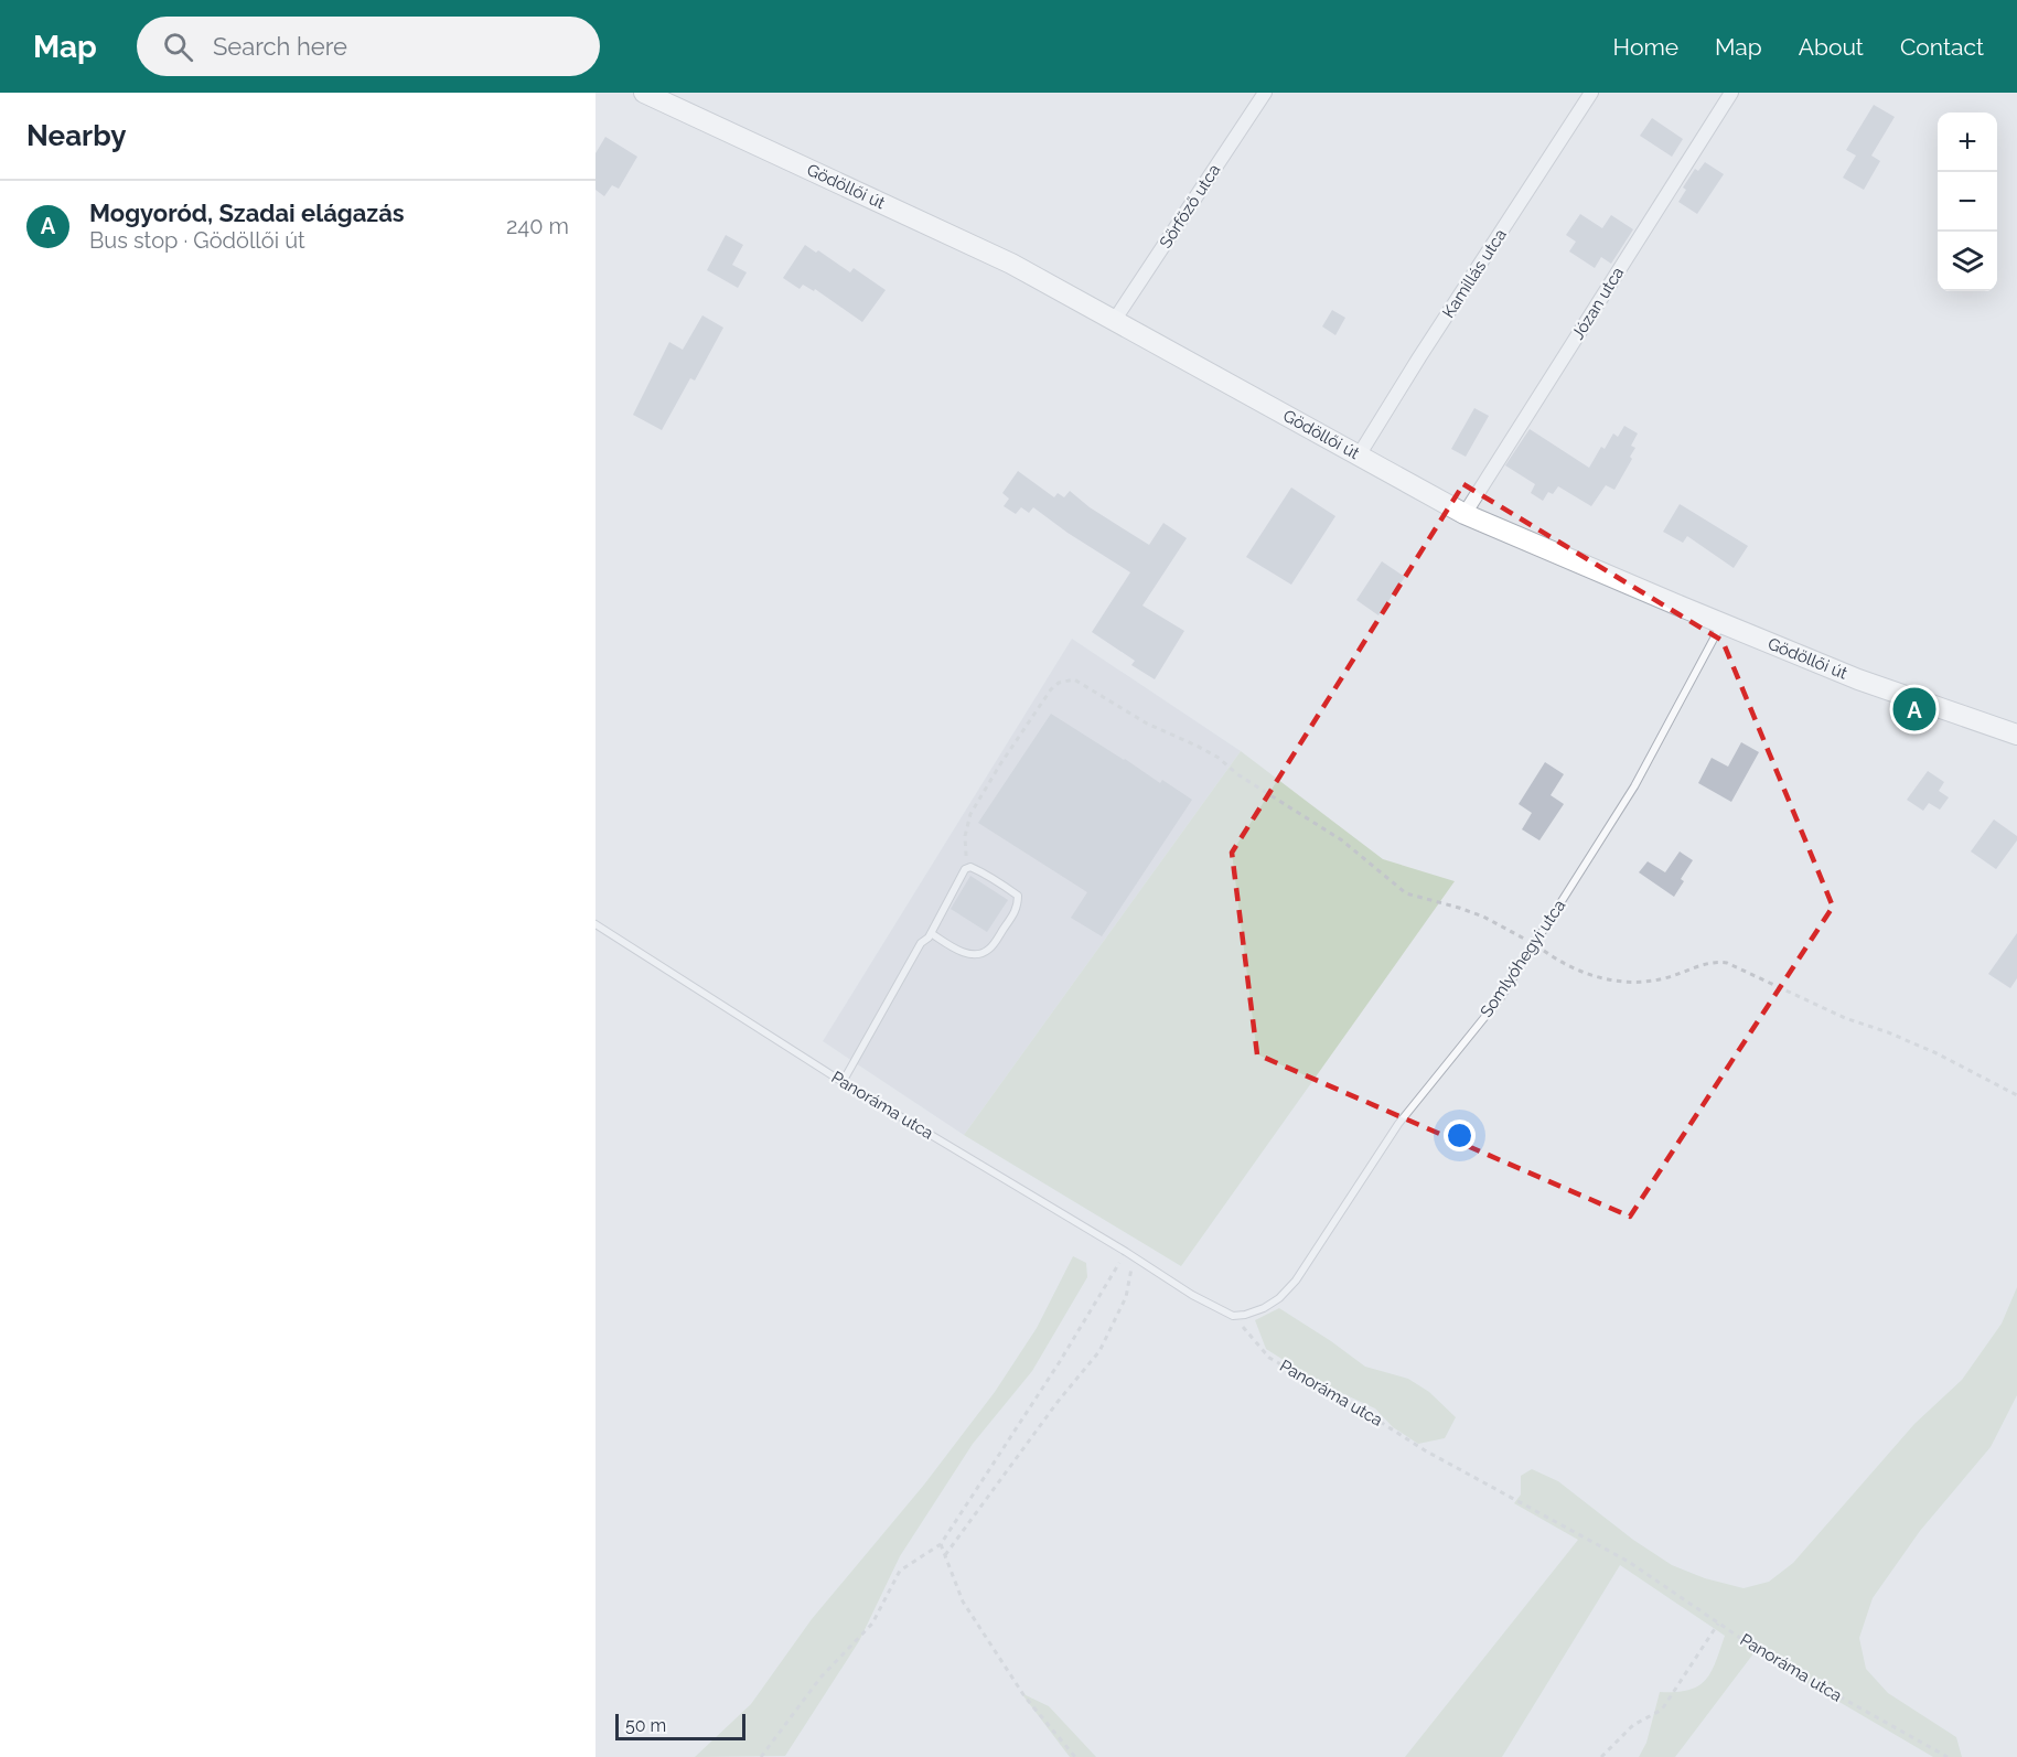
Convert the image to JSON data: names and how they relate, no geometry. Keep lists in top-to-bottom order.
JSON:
{
  "streets": {
    "main road": ["Gödöllői út"],
    "street": ["Sörfőző utca", "Kamillás utca", "Józan utca"],
    "lane": ["Somlyóhegyi utca", "Panoráma utca"]
  },
  "crossings": [
    ["Gödöllői út", "Sörfőző utca"],
    ["Gödöllői út", "Kamillás utca"],
    ["Gödöllői út", "Józan utca"],
    ["Gödöllői út", "Somlyóhegyi utca"],
    ["Somlyóhegyi utca", "Panoráma utca"]
  ],
  "scale_bar": "50 m",
  "page": {
    "header": "Map",
    "search": "Search here",
    "nav": [
      "Home",
      "Map",
      "About",
      "Contact"
    ],
    "heading": "Nearby",
    "map_buttons": ["+", "−"],
    "list": [
      {
        "mark": "A",
        "name": "Mogyoród, Szadai elágazás",
        "note": "Bus stop · Gödöllői út",
        "value": "240 m"
      }
    ],
    "pins": "A",
    "scale": "50 m"
  }
}
